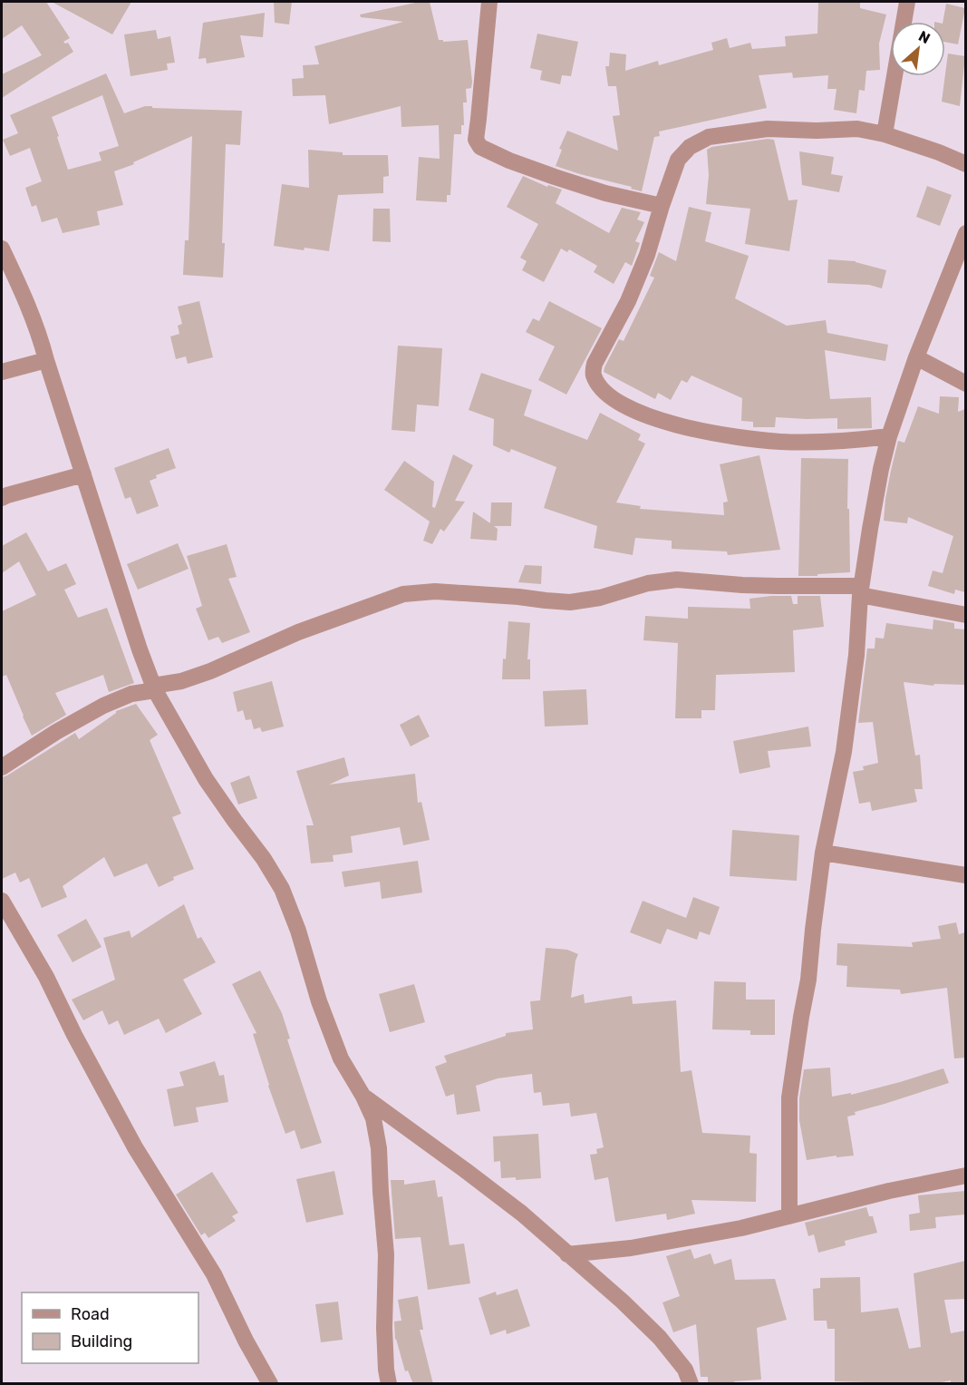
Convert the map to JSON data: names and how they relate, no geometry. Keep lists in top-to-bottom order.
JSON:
{
  "legend": ["Road", "Building"],
  "north": "top right"
}
